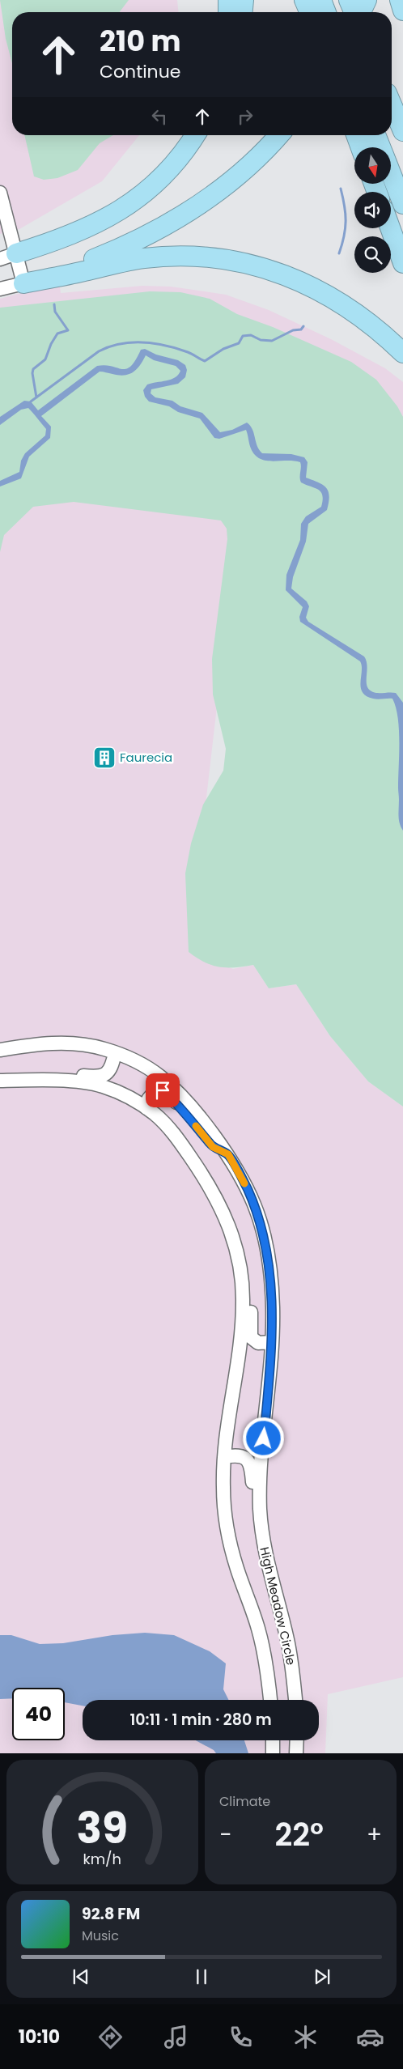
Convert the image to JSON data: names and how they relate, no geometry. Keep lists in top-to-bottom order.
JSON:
{
  "streets": {
    "street": ["High Meadow Circle"]
  },
  "places": {
    "building": ["Faurecia"]
  },
  "north": "bottom",
  "page": {
    "turn": ["210 m", "Continue"],
    "limit": "40",
    "trip": "10:11 · 1 min · 280 m",
    "tile": "Climate",
    "heat": ["−", "22°", "+"],
    "song": ["92.8 FM", "Music"],
    "tabs": "10:10",
    "gauge": ["39", "km/h"]
  }
}
